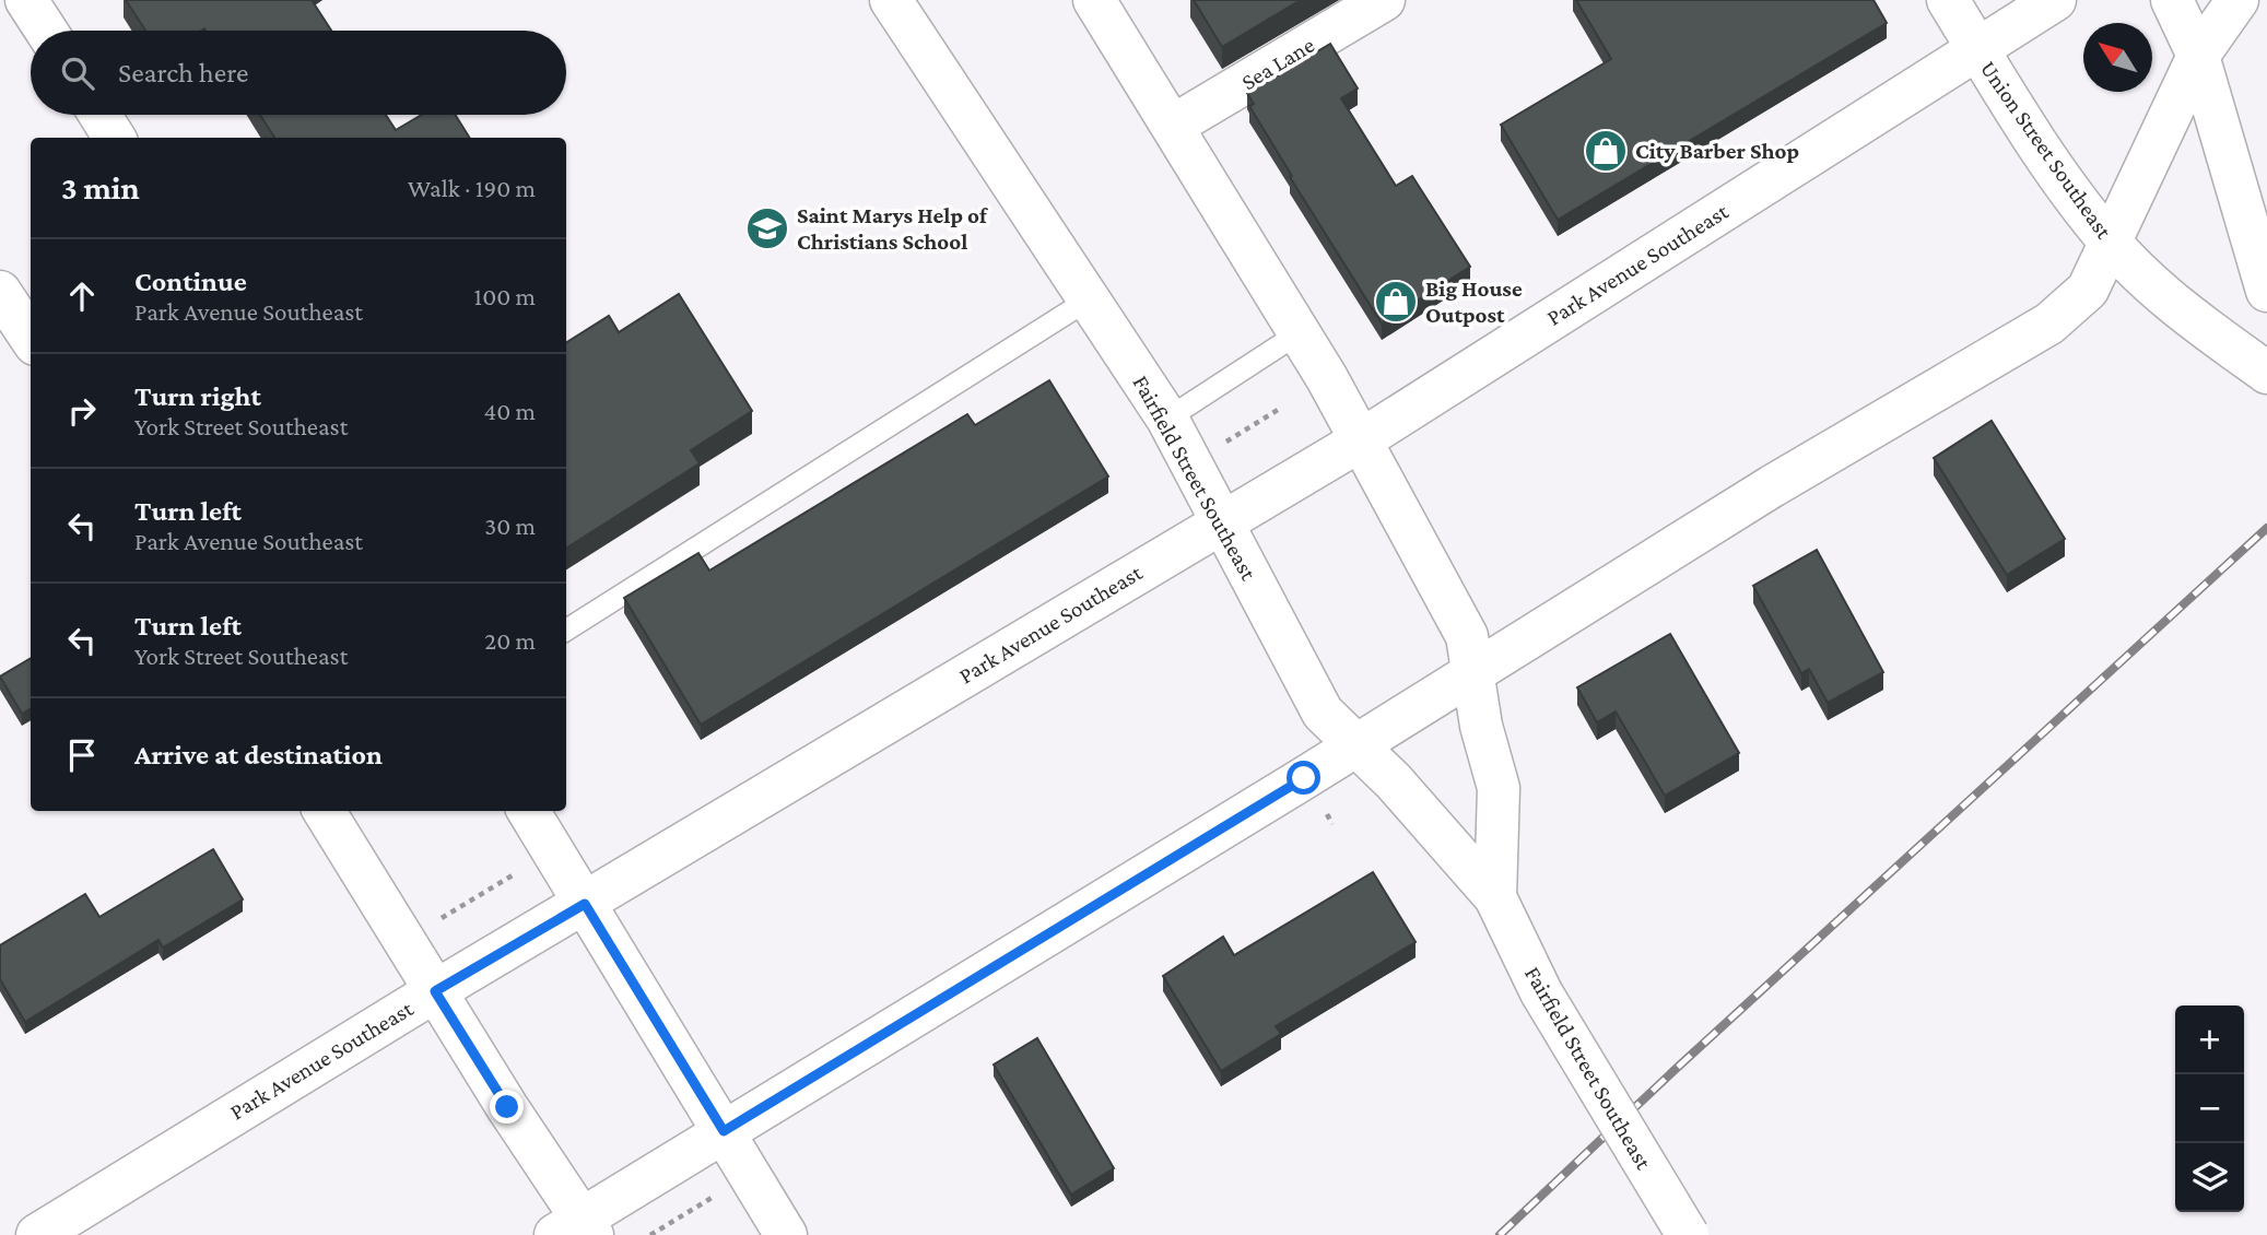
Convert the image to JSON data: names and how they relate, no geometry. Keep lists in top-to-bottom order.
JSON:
{
  "streets": {
    "street": [
      "Sea Lane",
      "Union Street Southeast",
      "Park Avenue Southeast",
      "Fairfield Street Southeast"
    ]
  },
  "crossings": [
    ["Sea Lane", "Fairfield Street Southeast"],
    ["Union Street Southeast", "Park Avenue Southeast"],
    ["Park Avenue Southeast", "Fairfield Street Southeast"]
  ],
  "places": {
    "shop": ["City Barber Shop", "Big House Outpost"],
    "school or university": ["Saint Marys Help of Christians School"]
  },
  "north": "top left",
  "page": {
    "search": "Search here",
    "heading": ["3 min", "Walk · 190 m"],
    "list": [
      ["Continue", "Park Avenue Southeast", "100 m"],
      ["Turn right", "York Street Southeast", "40 m"],
      ["Turn left", "Park Avenue Southeast", "30 m"],
      ["Turn left", "York Street Southeast", "20 m"],
      "Arrive at destination"
    ],
    "map_buttons": ["+", "−"]
  }
}
